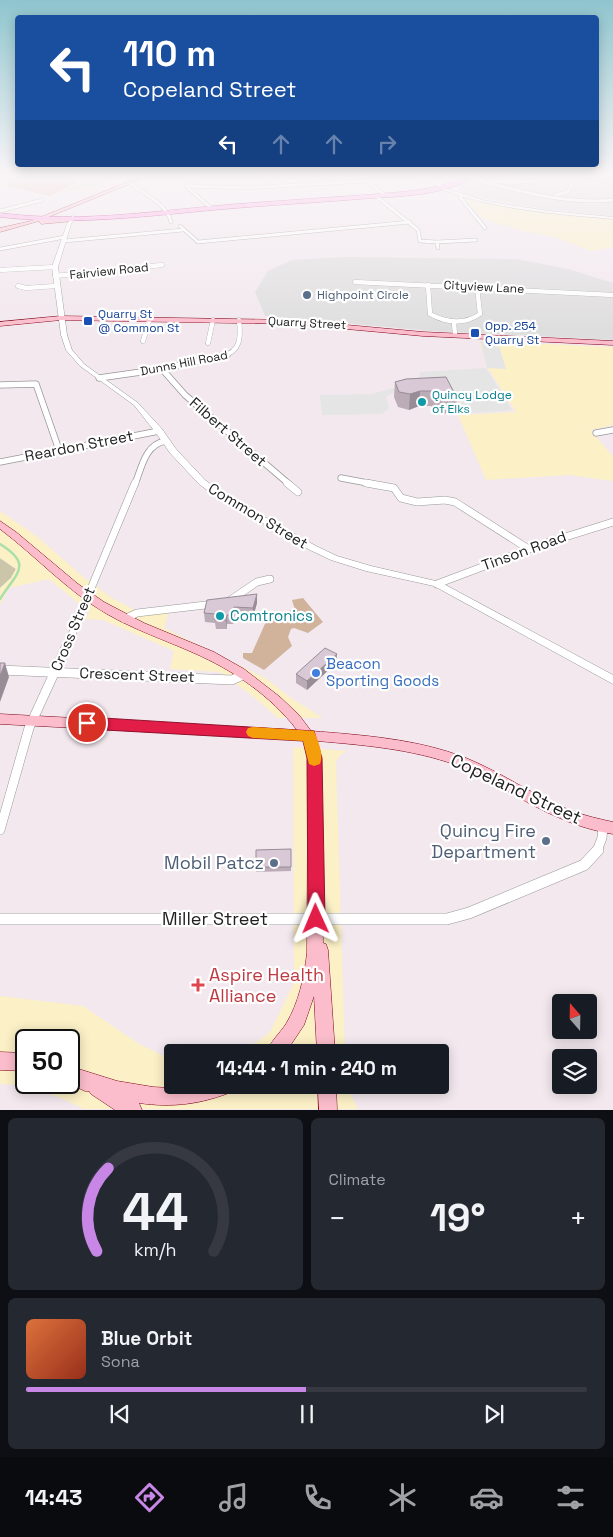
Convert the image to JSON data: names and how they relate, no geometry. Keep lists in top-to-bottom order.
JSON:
{
  "streets": {
    "main road": ["Quarry Street", "Copeland Street"],
    "street": [
      "Fairview Road",
      "Cityview Lane",
      "Dunns Hill Road",
      "Filbert Street",
      "Reardon Street",
      "Common Street",
      "Tinson Road",
      "Cross Street",
      "Crescent Street",
      "Miller Street"
    ]
  },
  "crossings": [
    ["Fairview Road", "Common Street"],
    ["Quarry Street", "Dunns Hill Road"],
    ["Quarry Street", "Common Street"],
    ["Dunns Hill Road", "Filbert Street"],
    ["Dunns Hill Road", "Common Street"],
    ["Reardon Street", "Common Street"],
    ["Common Street", "Tinson Road"],
    ["Common Street", "Cross Street"],
    ["Cross Street", "Crescent Street"],
    ["Cross Street", "Copeland Street"],
    ["Copeland Street", "Miller Street"]
  ],
  "places": {
    "other": [
      "Highpoint Circle",
      "Quincy Lodge of Elks",
      "Comtronics",
      "Beacon Sporting Goods",
      "Quincy Fire Department",
      "Mobil Patcz"
    ],
    "transit": ["Quarry St @ Common St", "Opp. 254 Quarry St"],
    "health": ["Aspire Health Alliance"]
  },
  "north": "top",
  "page": {
    "turn": ["110 m", "Copeland Street"],
    "limit": "50",
    "trip": "14:44 · 1 min · 240 m",
    "tile": "Climate",
    "heat": ["−", "19°", "+"],
    "song": ["Blue Orbit", "Sona"],
    "tabs": "14:43",
    "gauge": ["44", "km/h"]
  }
}
